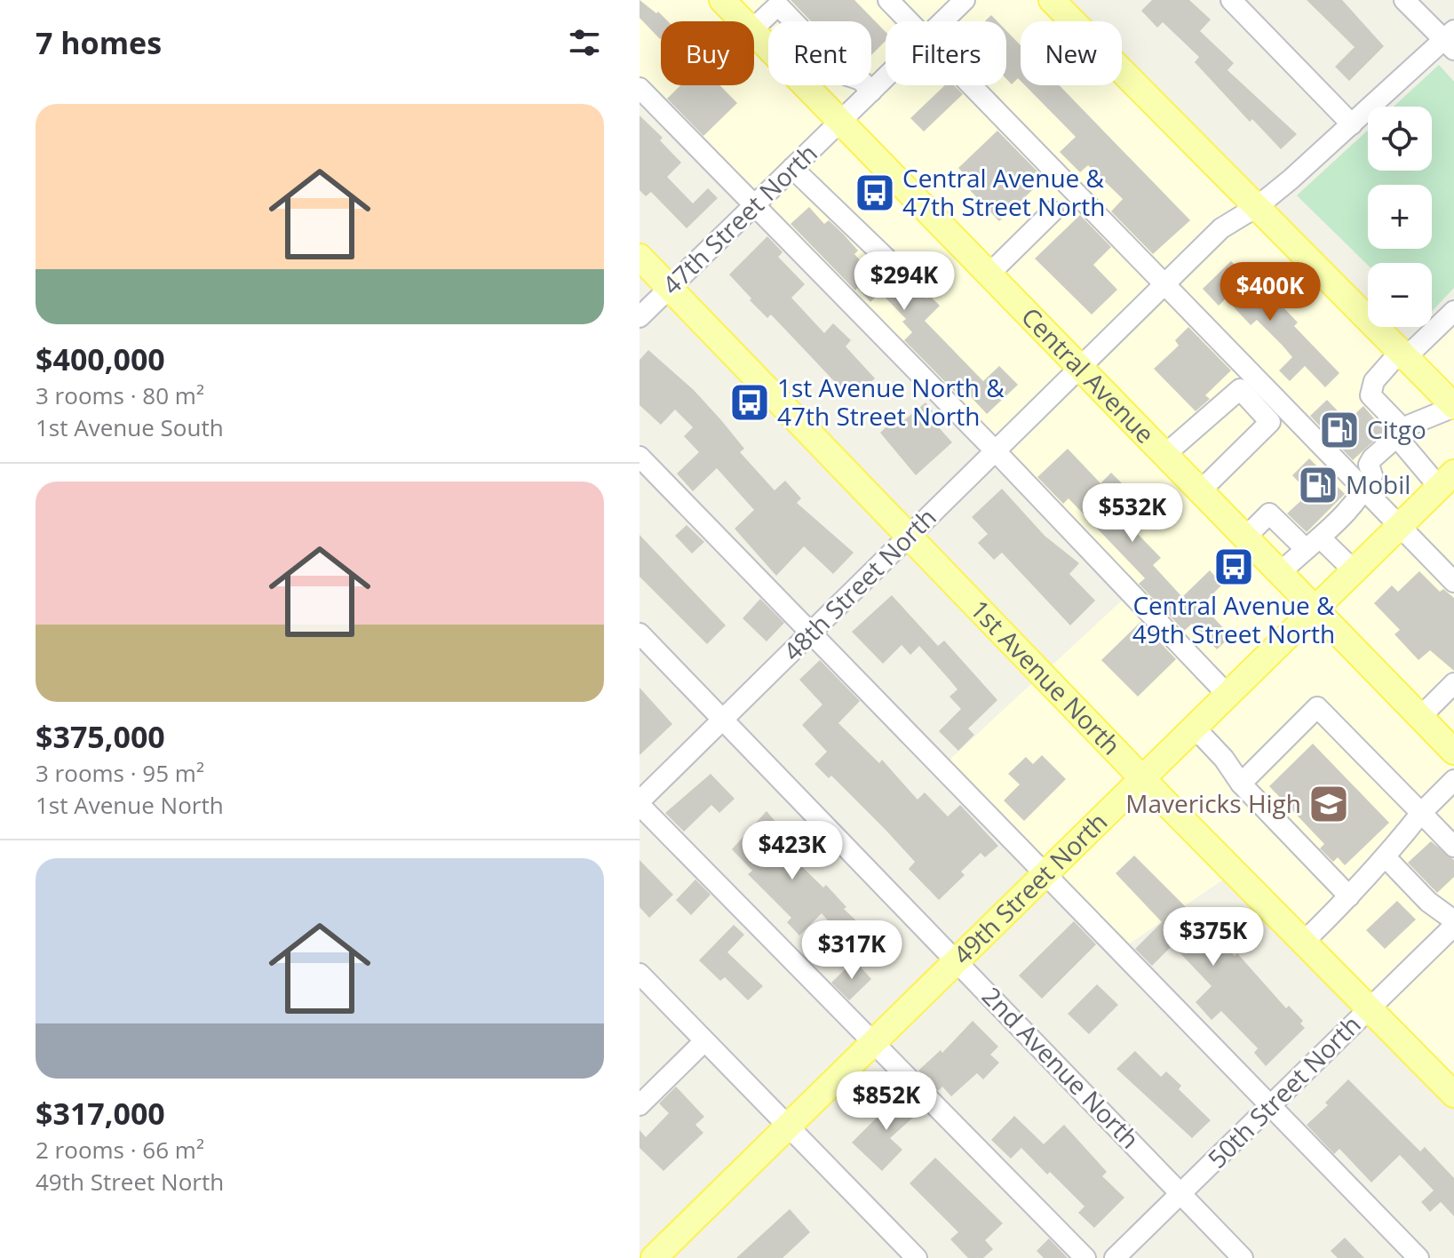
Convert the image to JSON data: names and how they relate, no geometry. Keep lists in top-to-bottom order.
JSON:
{
  "streets": {
    "main road": ["Central Avenue", "1st Avenue North", "49th Street North"],
    "street": [
      "47th Street North",
      "48th Street North",
      "2nd Avenue North",
      "50th Street North"
    ]
  },
  "crossings": [
    ["47th Street North", "Central Avenue"],
    ["47th Street North", "1st Avenue North"],
    ["Central Avenue", "48th Street North"],
    ["Central Avenue", "49th Street North"],
    ["48th Street North", "1st Avenue North"],
    ["48th Street North", "2nd Avenue North"],
    ["1st Avenue North", "49th Street North"],
    ["1st Avenue North", "50th Street North"],
    ["49th Street North", "2nd Avenue North"],
    ["2nd Avenue North", "50th Street North"]
  ],
  "places": {
    "bus stop": ["Central Avenue & 47th Street North", "1st Avenue North & 47th Street North", "Central Avenue & 49th Street North"],
    "fuel station": ["Citgo", "Mobil"],
    "school or university": ["Mavericks High"]
  },
  "page": {
    "heading": "7 homes",
    "chip": [
      "Buy",
      "Rent",
      "Filters",
      "New"
    ],
    "list": [
      {
        "name": "$400,000",
        "note": "3 rooms · 80 m² · 1st Avenue South"
      },
      {
        "name": "$375,000",
        "note": "3 rooms · 95 m² · 1st Avenue North"
      },
      {
        "name": "$317,000",
        "note": "2 rooms · 66 m² · 49th Street North"
      }
    ],
    "map_buttons": ["+", "−"],
    "price": [
      "$294K",
      "$400K",
      "$532K",
      "$423K",
      "$375K",
      "$317K",
      "$852K"
    ]
  }
}
